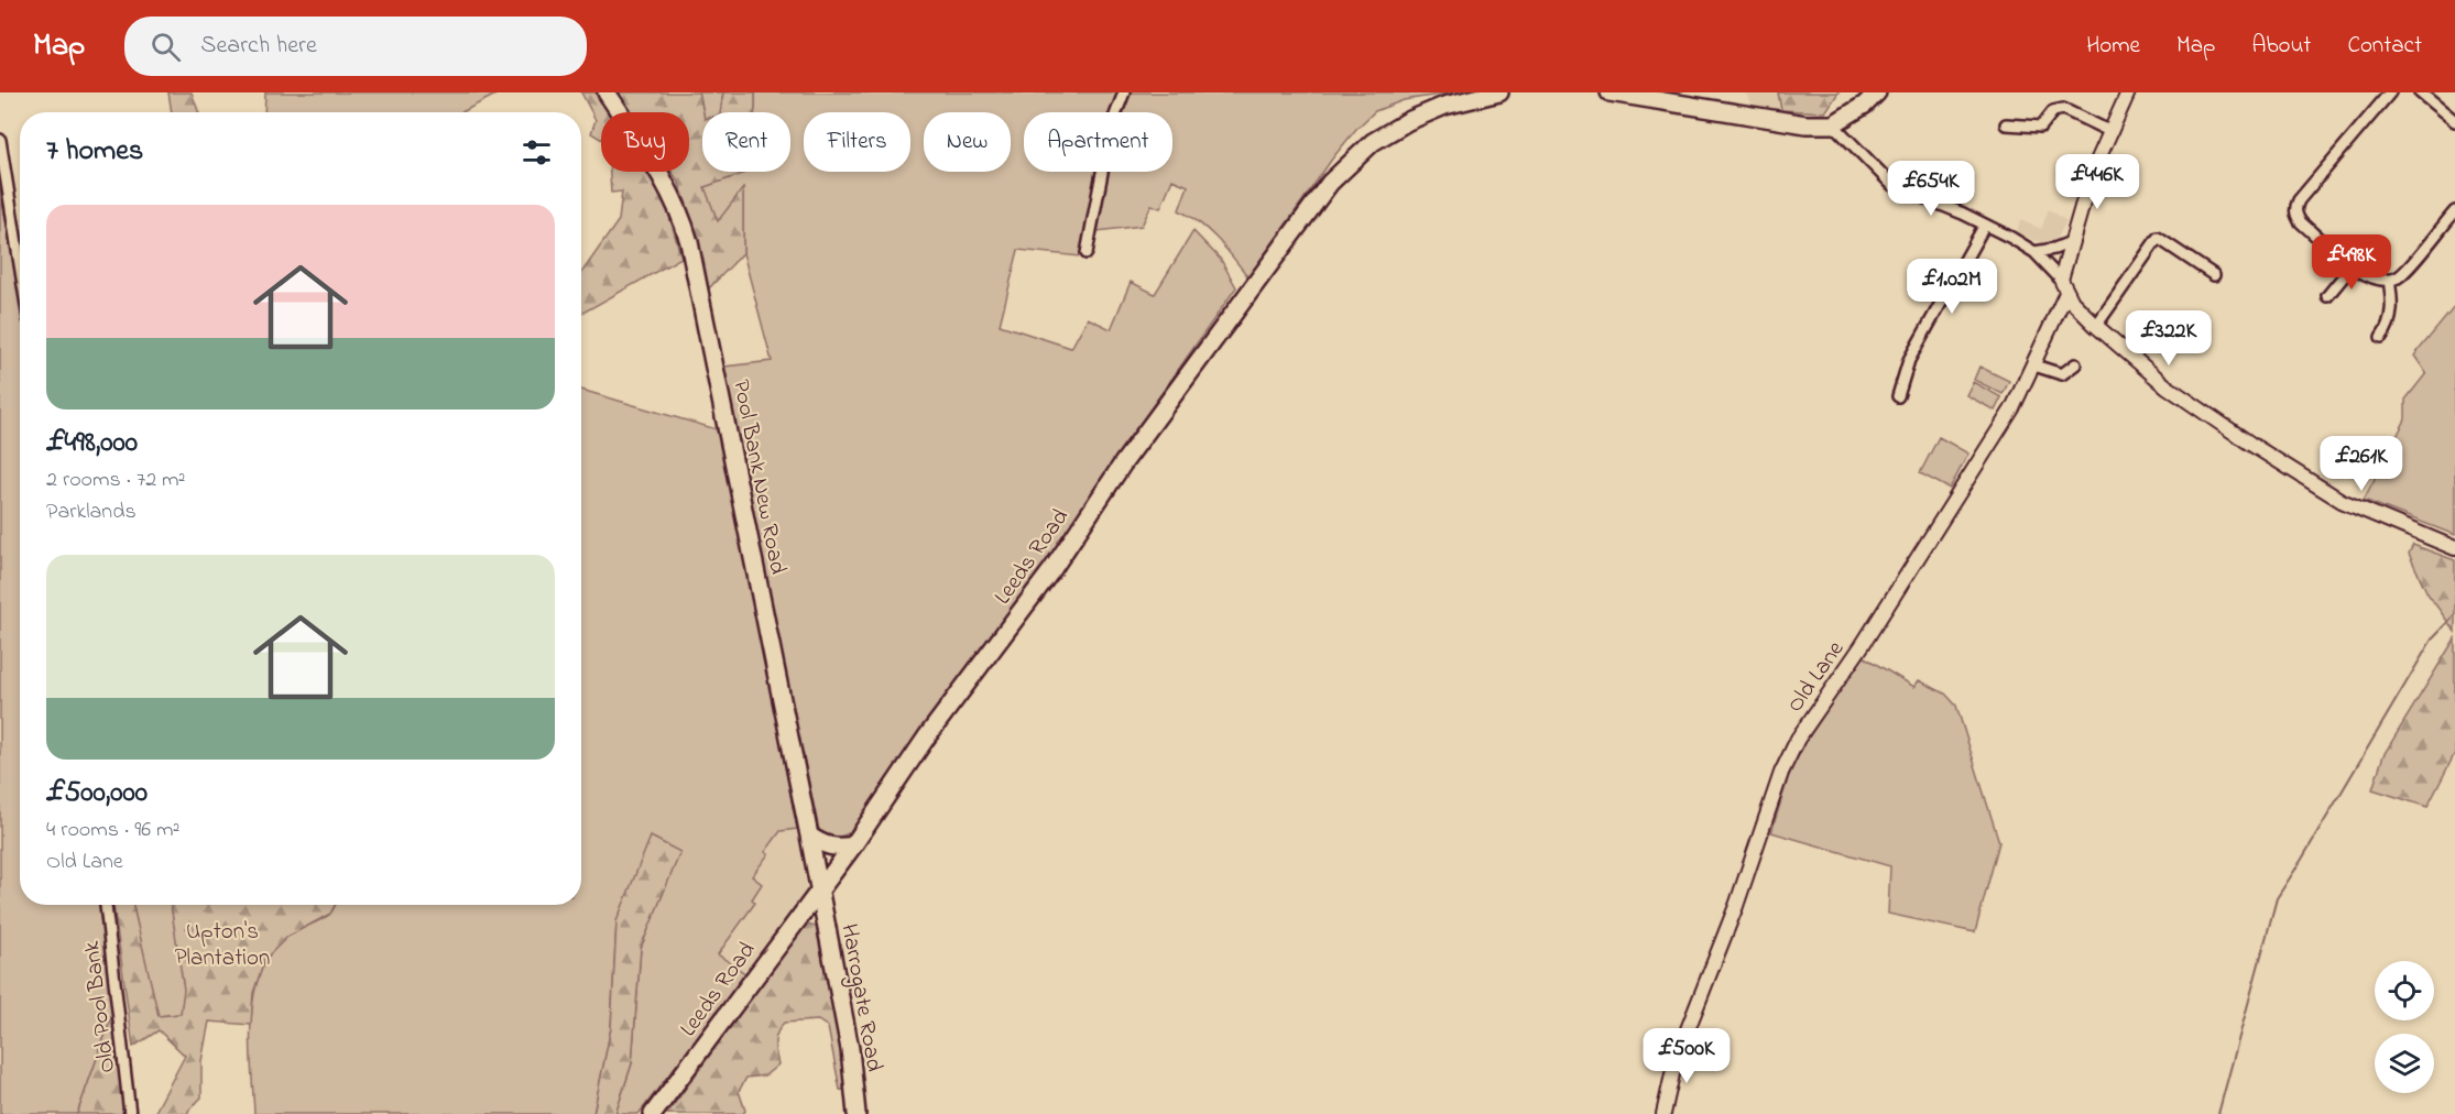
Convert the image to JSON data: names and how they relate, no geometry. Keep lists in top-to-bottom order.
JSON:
{
  "streets": {
    "highway": ["Pool Bank New Road", "Leeds Road", "Harrogate Road"],
    "street": ["Old Lane", "Old Pool Bank"]
  },
  "crossings": [
    ["Pool Bank New Road", "Leeds Road"],
    ["Pool Bank New Road", "Harrogate Road"],
    ["Leeds Road", "Harrogate Road"]
  ],
  "parks": ["Upton's Plantation"],
  "page": {
    "header": "Map",
    "search": "Search here",
    "nav": [
      "Home",
      "Map",
      "About",
      "Contact"
    ],
    "chip": [
      "Buy",
      "Rent",
      "Filters",
      "New",
      "Apartment"
    ],
    "heading": "7 homes",
    "price": [
      "£446K",
      "£654K",
      "£498K",
      "£1.02M",
      "£322K",
      "£261K",
      "£500K"
    ],
    "list": [
      {
        "name": "£498,000",
        "note": "2 rooms · 72 m² · Parklands"
      },
      {
        "name": "£500,000",
        "note": "4 rooms · 96 m² · Old Lane"
      }
    ]
  }
}
